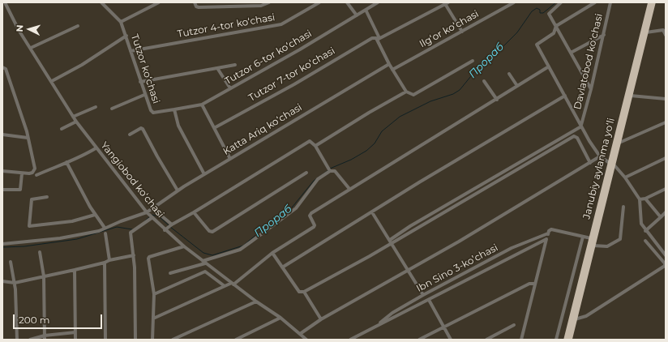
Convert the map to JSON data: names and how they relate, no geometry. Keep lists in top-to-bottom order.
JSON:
{
  "streets": {
    "highway": ["Janubiy aylanma yoʻli"],
    "street": [
      "Tutzor 4-tor koʻchasi",
      "Ilgʻor koʻchasi",
      "Tutzor 6-tor koʻchasi",
      "Davlatobod koʻchasi",
      "Tutzor koʻchasi",
      "Tutzor 7-tor koʻchasi",
      "Katta Ariq koʻchasi",
      "Yangiobod koʻchasi",
      "Ibn Sino 3-koʼchasi"
    ]
  },
  "crossings": [
    ["Tutzor 4-tor koʻchasi", "Tutzor koʻchasi"],
    ["Tutzor 6-tor koʻchasi", "Tutzor koʻchasi"],
    ["Katta Ariq koʻchasi", "Yangiobod koʻchasi"]
  ],
  "water": ["Прораб"],
  "scale_bar": "200 m",
  "north": "left"
}
